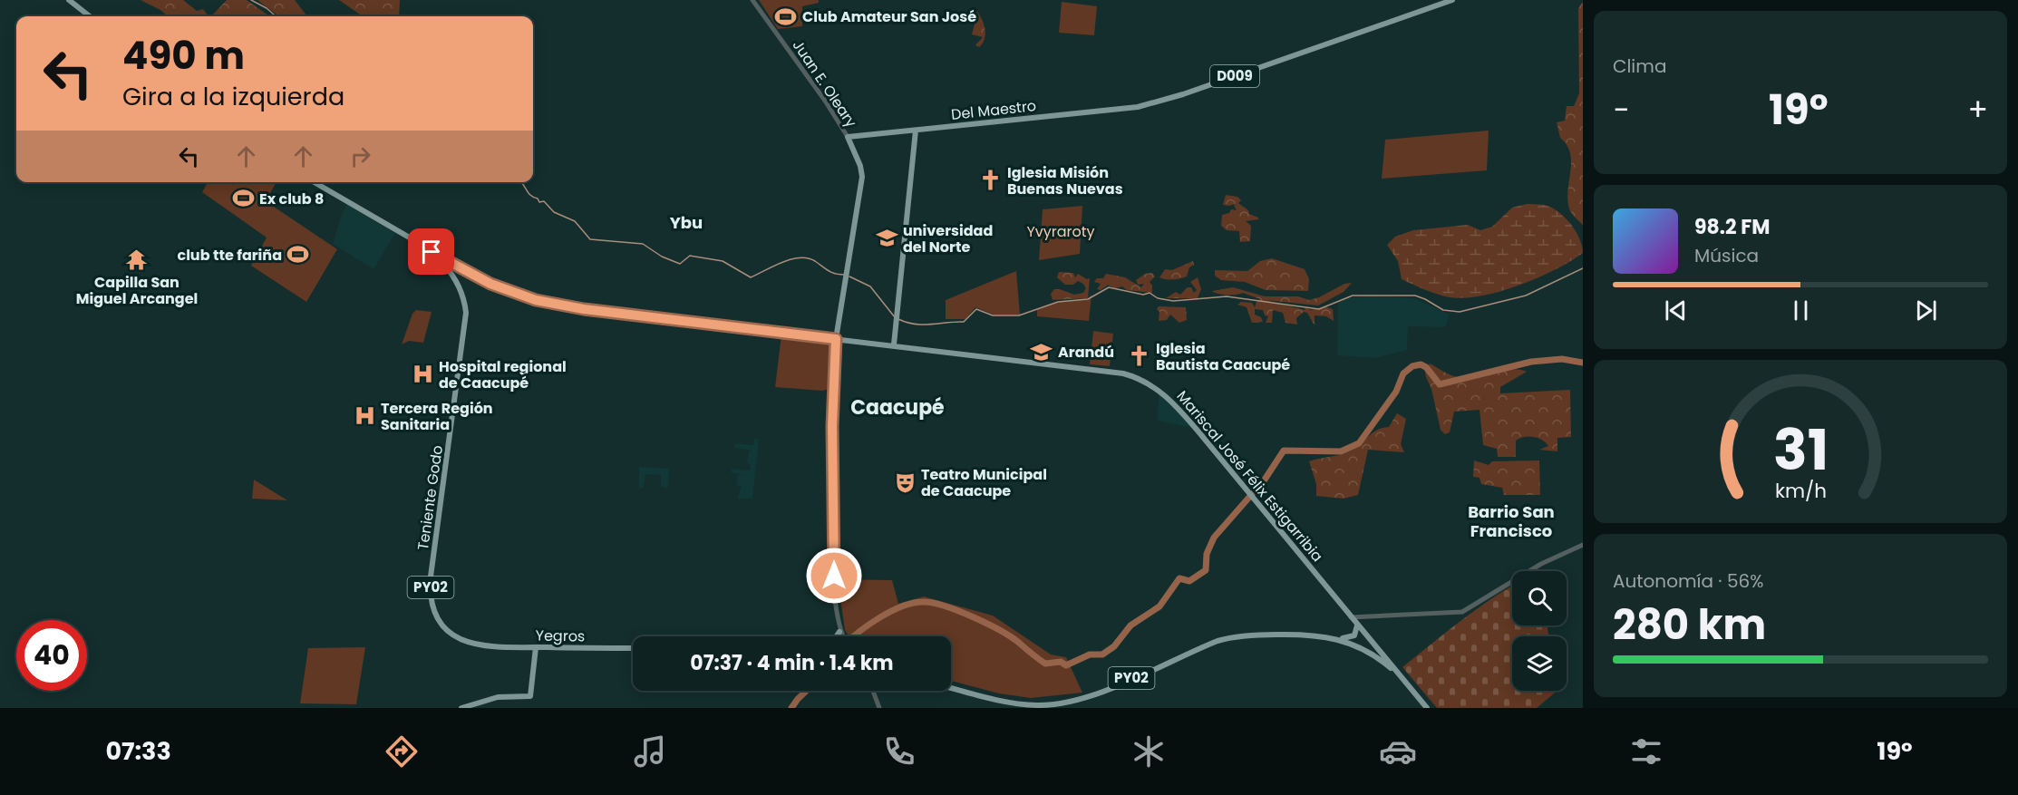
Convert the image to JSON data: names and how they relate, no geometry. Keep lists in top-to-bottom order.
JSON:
{
  "streets": {
    "main road": [
      "D009",
      "Juan E. Oleary",
      "Del Maestro",
      "Mariscal José Félix Estigarribia",
      "Teniente Godo",
      "PY02",
      "Yegros"
    ]
  },
  "crossings": [
    ["Juan E. Oleary", "Del Maestro"],
    ["Juan E. Oleary", "Mariscal José Félix Estigarribia"],
    ["Mariscal José Félix Estigarribia", "PY02"],
    ["Teniente Godo", "PY02"],
    ["Teniente Godo", "Yegros"]
  ],
  "districts": ["Ybu", "Caacupé", "Barrio San Francisco"],
  "parks": ["Yvyraroty"],
  "places": {
    "sports": ["Club Amateur San José", "Ex club 8", "club tte fariña"],
    "church": ["Iglesia Misión Buenas Nuevas", "Iglesia Bautista Caacupé"],
    "school or university": ["universidad del Norte", "Arandú"],
    "temple": ["Capilla San Miguel Arcangel"],
    "hospital": ["Hospital regional de Caacupé", "Tercera Región Sanitaria"],
    "theatre": ["Teatro Municipal de Caacupe"]
  },
  "page": {
    "tile": [
      "Clima",
      ["Autonomía · 56%", "280 km"]
    ],
    "turn": ["490 m", "Gira a la izquierda"],
    "heat": ["−", "19°", "+"],
    "song": ["98.2 FM", "Música"],
    "limit": "40",
    "trip": "07:37 · 4 min · 1.4 km",
    "tabs": ["07:33", "19°"],
    "gauge": ["31", "km/h"]
  }
}
